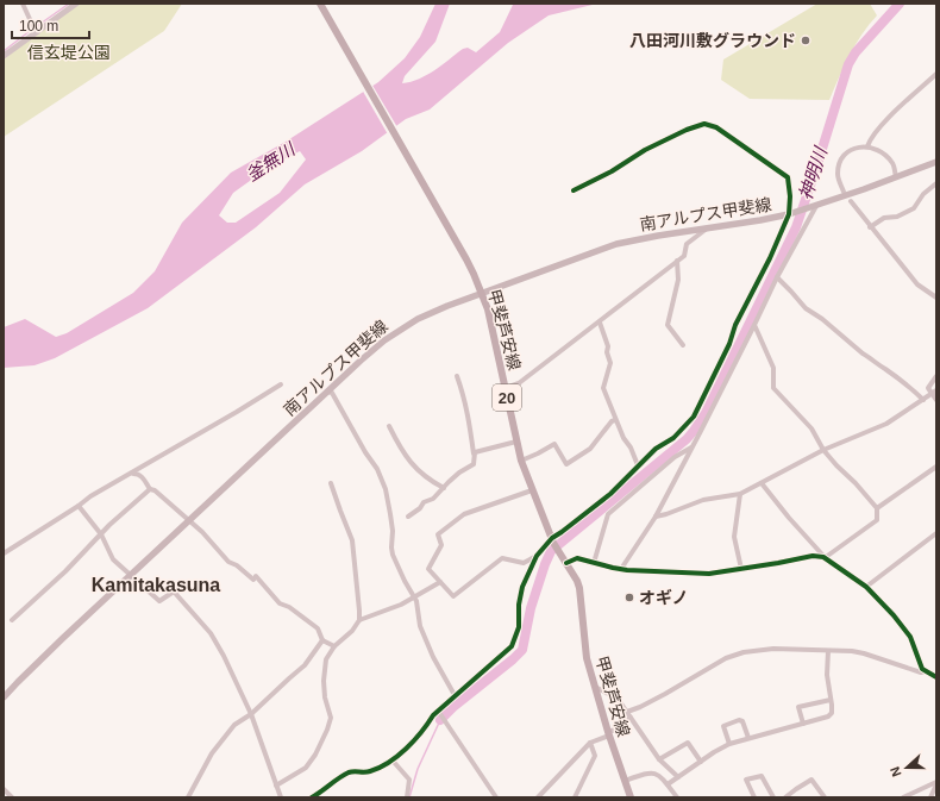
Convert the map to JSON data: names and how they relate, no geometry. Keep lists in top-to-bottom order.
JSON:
{
  "streets": {
    "main road": ["南アルプス甲斐線", "甲斐芦安線", "20"]
  },
  "crossings": [
    ["南アルプス甲斐線", "甲斐芦安線"]
  ],
  "districts": ["Kamitakasuna"],
  "water": ["釜無川", "神明川"],
  "parks": ["信玄堤公園"],
  "places": ["八田河川敷グラウンド", "オギノ"],
  "scale_bar": "100 m",
  "north": "left"
}
